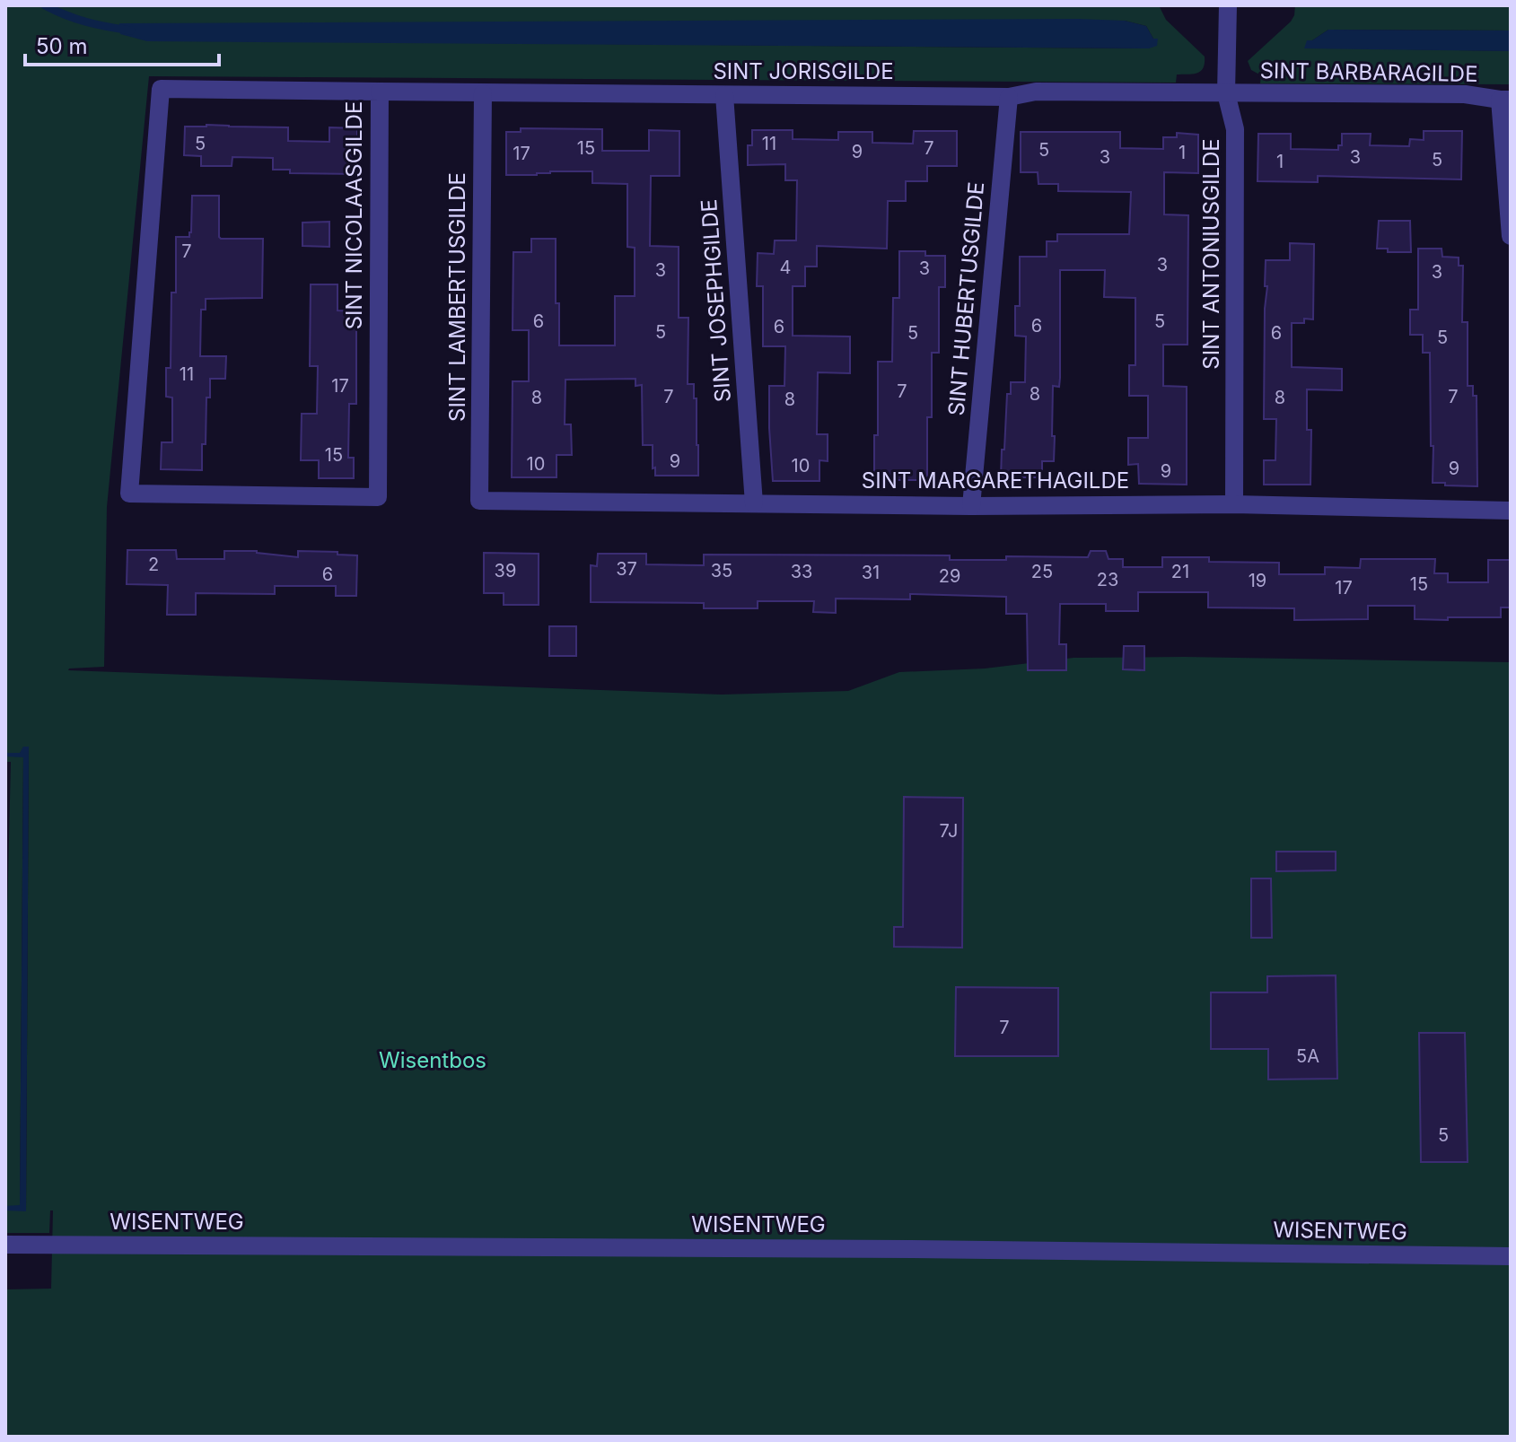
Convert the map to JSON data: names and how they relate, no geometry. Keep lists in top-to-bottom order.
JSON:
{
  "streets": {
    "street": [
      "SINT JORISGILDE",
      "SINT BARBARAGILDE",
      "SINT NICOLAASGILDE",
      "SINT ANTONIUSGILDE",
      "SINT LAMBERTUSGILDE",
      "SINT HUBERTUSGILDE",
      "SINT JOSEPHGILDE",
      "SINT MARGARETHAGILDE",
      "WISENTWEG"
    ]
  },
  "crossings": [
    ["SINT JORISGILDE", "SINT BARBARAGILDE"],
    ["SINT JORISGILDE", "SINT NICOLAASGILDE"],
    ["SINT JORISGILDE", "SINT ANTONIUSGILDE"],
    ["SINT JORISGILDE", "SINT LAMBERTUSGILDE"],
    ["SINT JORISGILDE", "SINT HUBERTUSGILDE"],
    ["SINT JORISGILDE", "SINT JOSEPHGILDE"],
    ["SINT BARBARAGILDE", "SINT ANTONIUSGILDE"],
    ["SINT ANTONIUSGILDE", "SINT MARGARETHAGILDE"],
    ["SINT LAMBERTUSGILDE", "SINT MARGARETHAGILDE"],
    ["SINT HUBERTUSGILDE", "SINT MARGARETHAGILDE"],
    ["SINT JOSEPHGILDE", "SINT MARGARETHAGILDE"]
  ],
  "parks": ["Wisentbos"],
  "house_numbers": [
    "5",
    "11",
    "15",
    "7",
    "5",
    "9",
    "1",
    "17",
    "3",
    "3",
    "5",
    "1",
    "7",
    "3",
    "4",
    "3",
    "3",
    "3",
    "6",
    "5",
    "6",
    "6",
    "5",
    "5",
    "6",
    "5",
    "11",
    "17",
    "7",
    "8",
    "7",
    "7",
    "8",
    "8",
    "8",
    "15",
    "9",
    "10",
    "10",
    "9",
    "9",
    "2",
    "37",
    "39",
    "35",
    "33",
    "25",
    "21",
    "31",
    "6",
    "29",
    "23",
    "19",
    "15",
    "17",
    "7J",
    "7",
    "5A",
    "5"
  ],
  "scale_bar": "50 m"
}
